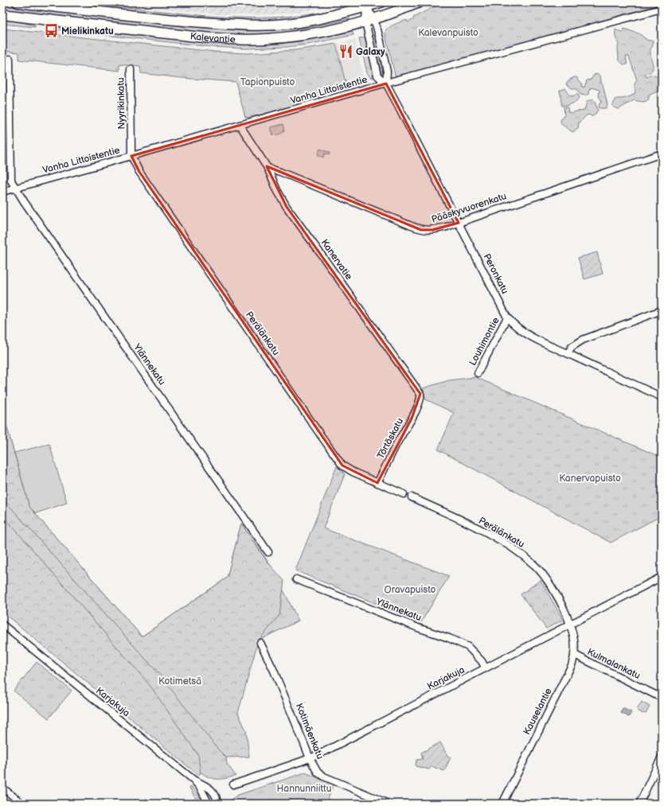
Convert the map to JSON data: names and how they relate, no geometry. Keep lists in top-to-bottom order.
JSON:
{
  "streets": {
    "main road": ["Kalevantie"],
    "street": [
      "Vanha Littoistentie",
      "Nyyrikinkatu",
      "Pääskyvuorenkatu",
      "Kanervatie",
      "Peronkatu",
      "Perälänkatu",
      "Louhimontie",
      "Ylännekatu",
      "Törtöskatu",
      "Kulmalankatu",
      "Karjakuja",
      "Kauselantie",
      "Kotimäenkatu"
    ]
  },
  "crossings": [
    ["Kalevantie", "Peronkatu"],
    ["Vanha Littoistentie", "Nyyrikinkatu"],
    ["Vanha Littoistentie", "Kanervatie"],
    ["Vanha Littoistentie", "Peronkatu"],
    ["Vanha Littoistentie", "Perälänkatu"],
    ["Vanha Littoistentie", "Ylännekatu"],
    ["Nyyrikinkatu", "Perälänkatu"],
    ["Pääskyvuorenkatu", "Kanervatie"],
    ["Pääskyvuorenkatu", "Peronkatu"],
    ["Kanervatie", "Törtöskatu"],
    ["Peronkatu", "Louhimontie"],
    ["Perälänkatu", "Törtöskatu"],
    ["Perälänkatu", "Karjakuja"],
    ["Perälänkatu", "Kauselantie"],
    ["Ylännekatu", "Karjakuja"],
    ["Kulmalankatu", "Kauselantie"],
    ["Karjakuja", "Kauselantie"],
    ["Karjakuja", "Kotimäenkatu"]
  ],
  "parks": [
    "Kalevanpuisto",
    "Tapionpuisto",
    "Kanervapuisto",
    "Oravapuisto",
    "Kotimetsä",
    "Hannunniittu"
  ],
  "places": {
    "bus stop": ["Mielikinkatu"],
    "restaurant": ["Galaxy"]
  }
}
